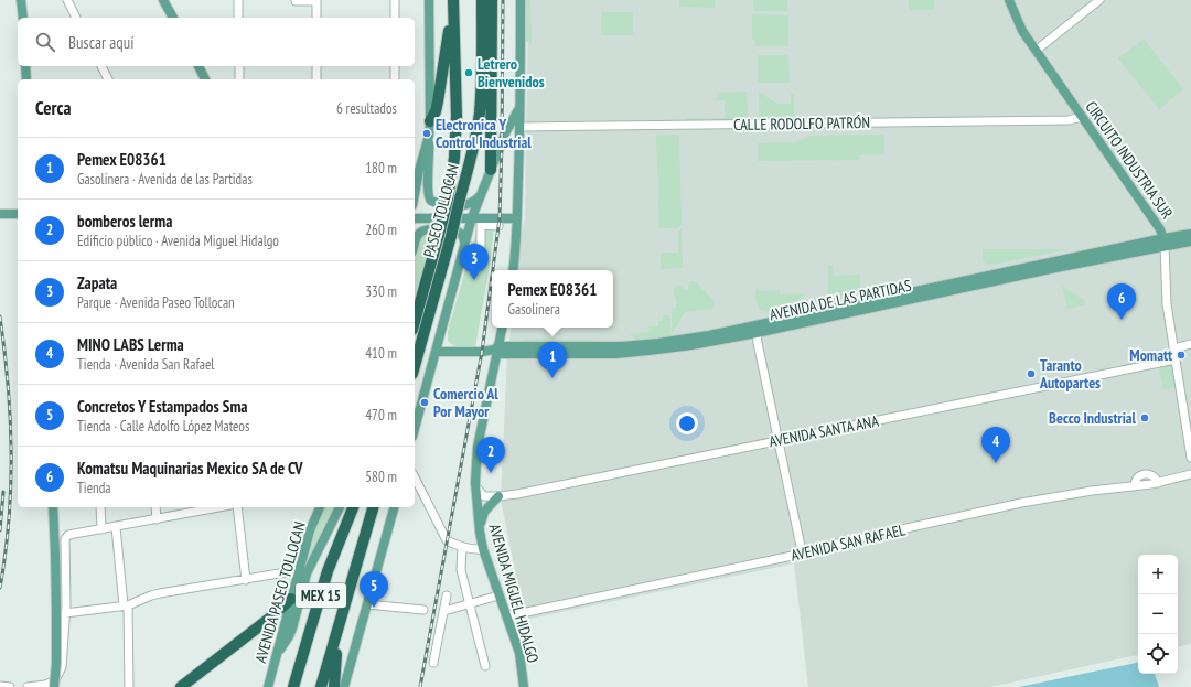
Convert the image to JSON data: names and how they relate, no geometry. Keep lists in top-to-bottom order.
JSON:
{
  "streets": {
    "highway": ["PASEO TOLLOCAN", "MEX 15"],
    "main road": [
      "CIRCUITO INDUSTRIA SUR",
      "AVENIDA DE LAS PARTIDAS",
      "AVENIDA PASEO TOLLOCAN",
      "AVENIDA MIGUEL HIDALGO"
    ],
    "street": ["CALLE RODOLFO PATRÓN", "AVENIDA SANTA ANA", "AVENIDA SAN RAFAEL"]
  },
  "crossings": [
    ["CALLE RODOLFO PATRÓN", "CIRCUITO INDUSTRIA SUR"],
    ["CIRCUITO INDUSTRIA SUR", "AVENIDA DE LAS PARTIDAS"],
    ["CIRCUITO INDUSTRIA SUR", "AVENIDA SANTA ANA"],
    ["AVENIDA DE LAS PARTIDAS", "AVENIDA MIGUEL HIDALGO"],
    ["AVENIDA SANTA ANA", "AVENIDA MIGUEL HIDALGO"],
    ["AVENIDA SAN RAFAEL", "AVENIDA MIGUEL HIDALGO"]
  ],
  "places": [
    "Letrero Bienvenidos",
    "Electronica Y Control Industrial",
    "Momatt",
    "Taranto Autopartes",
    "Comercio Al Por Mayor",
    "Becco Industrial"
  ],
  "page": {
    "search": "Buscar aquí",
    "heading": ["Cerca", "6 resultados"],
    "list": [
      {
        "mark": "1",
        "name": "Pemex E08361",
        "note": "Gasolinera · Avenida de las Partidas",
        "value": "180 m"
      },
      {
        "mark": "2",
        "name": "bomberos lerma",
        "note": "Edificio público · Avenida Miguel Hidalgo",
        "value": "260 m"
      },
      {
        "mark": "3",
        "name": "Zapata",
        "note": "Parque · Avenida Paseo Tollocan",
        "value": "330 m"
      },
      {
        "mark": "4",
        "name": "MINO LABS Lerma",
        "note": "Tienda · Avenida San Rafael",
        "value": "410 m"
      },
      {
        "mark": "5",
        "name": "Concretos Y Estampados Sma",
        "note": "Tienda · Calle Adolfo López Mateos",
        "value": "470 m"
      },
      {
        "mark": "6",
        "name": "Komatsu Maquinarias Mexico SA de CV",
        "note": "Tienda",
        "value": "580 m"
      }
    ],
    "pins": [
      "3",
      "6",
      "1",
      "4",
      "2",
      "5"
    ],
    "popup": ["Pemex E08361", "Gasolinera"],
    "map_buttons": ["+", "−"]
  }
}
